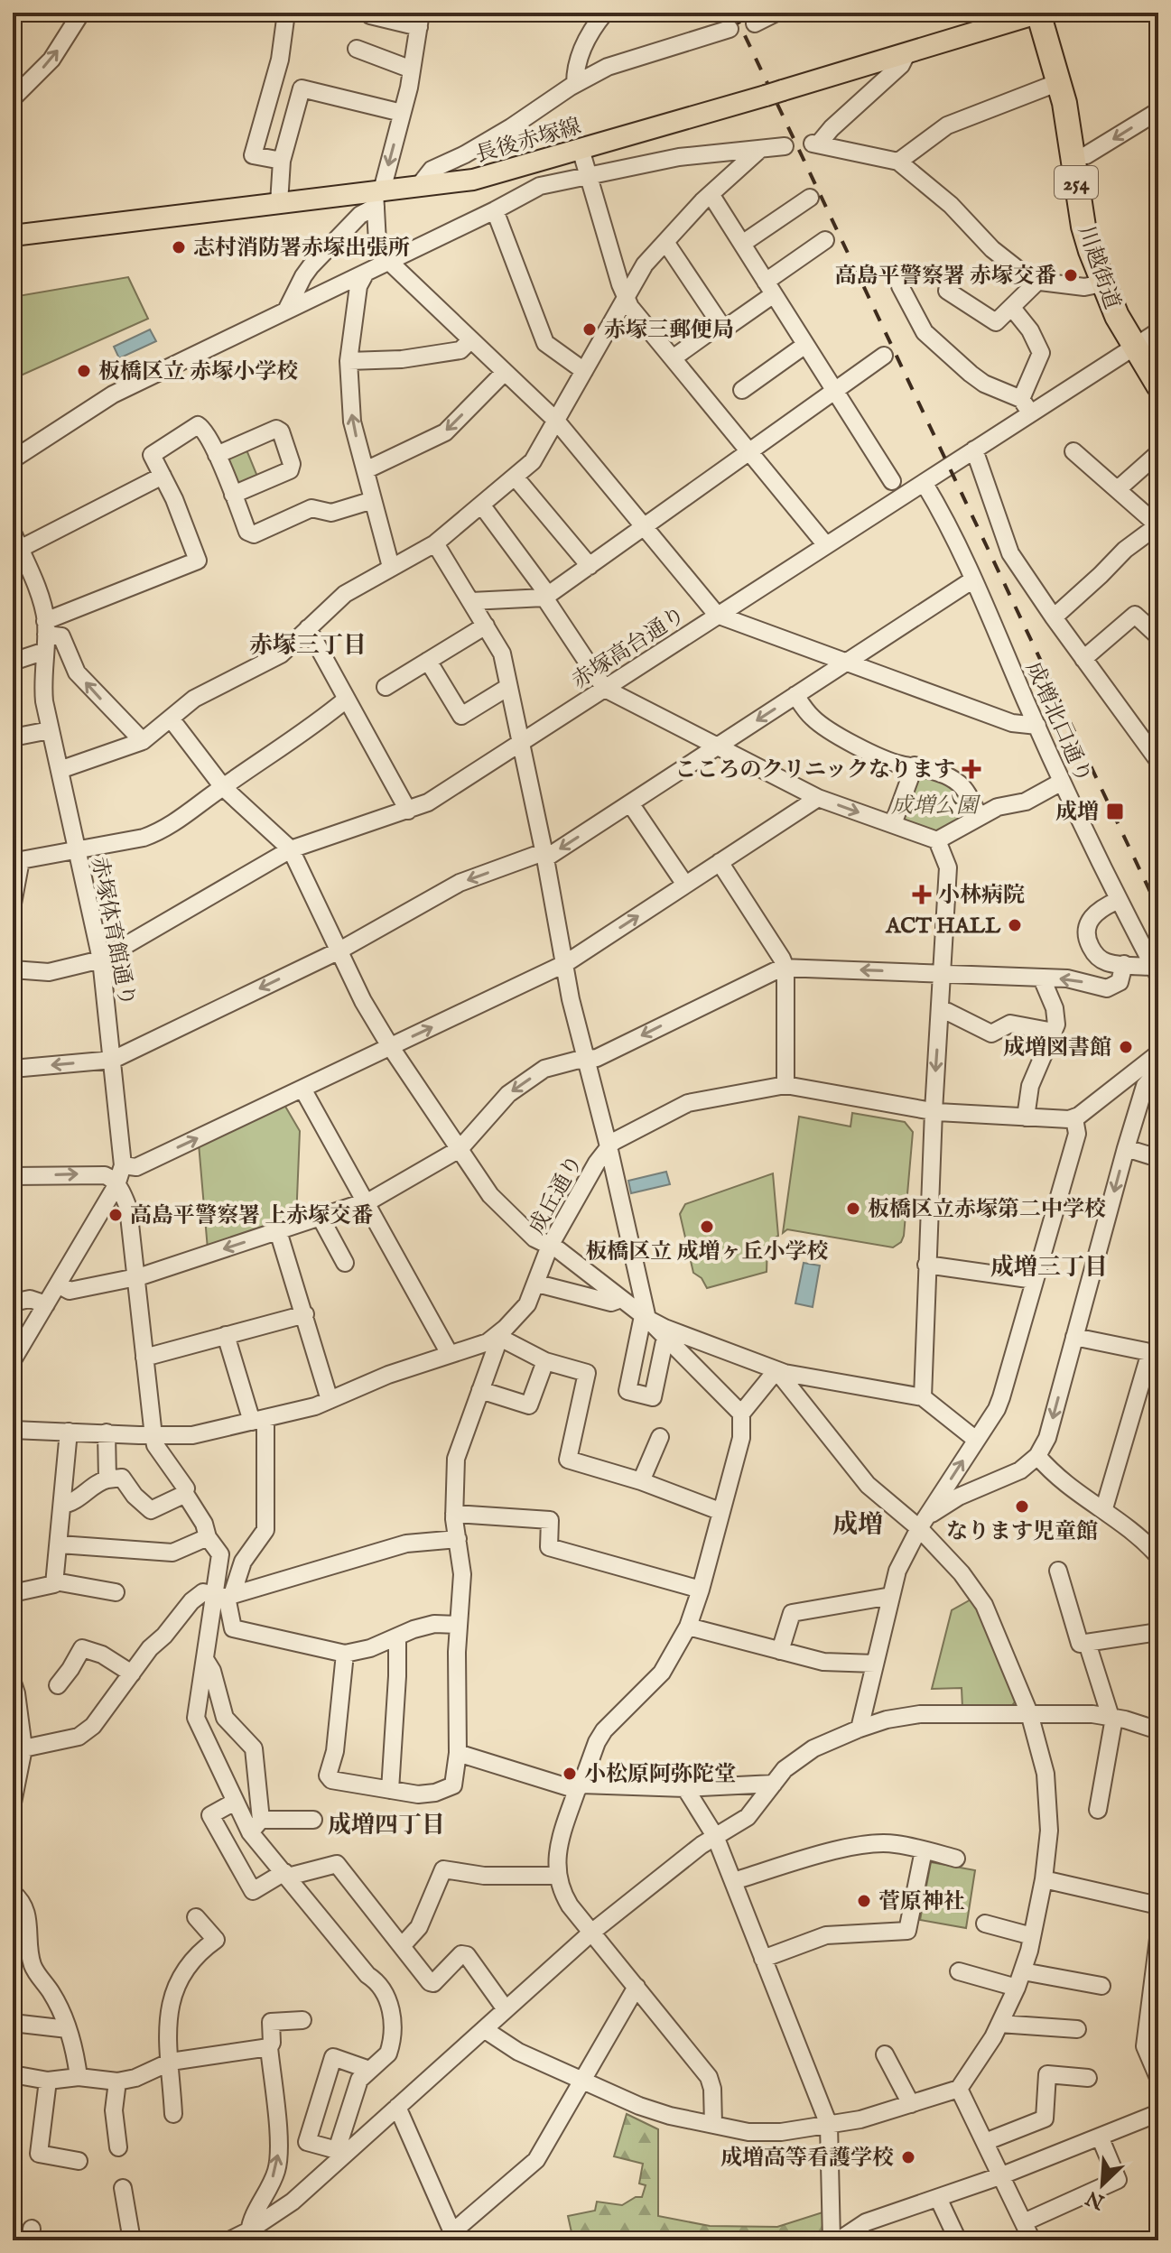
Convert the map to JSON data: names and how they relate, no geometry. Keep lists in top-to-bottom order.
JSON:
{
  "streets": {
    "highway": ["254", "川越街道"],
    "main road": ["長後赤塚線"],
    "street": [
      "赤塚高台通り",
      "成増北口通り",
      "赤塚体育館通り",
      "成丘通り"
    ]
  },
  "crossings": [
    ["長後赤塚線", "川越街道"],
    ["川越街道", "赤塚高台通り"],
    ["赤塚高台通り", "成増北口通り"],
    ["赤塚高台通り", "赤塚体育館通り"]
  ],
  "districts": [
    "赤塚三丁目",
    "成増三丁目",
    "成増",
    "成増四丁目"
  ],
  "parks": ["成増公園"],
  "places": {
    "other": [
      "志村消防署赤塚出張所",
      "高島平警察署 赤塚交番",
      "赤塚三郵便局",
      "板橋区立 赤塚小学校",
      "ACT HALL",
      "成増図書館",
      "板橋区立赤塚第二中学校",
      "高島平警察署 上赤塚交番",
      "板橋区立 成増ヶ丘小学校",
      "なります児童館",
      "小松原阿弥陀堂",
      "菅原神社",
      "成増高等看護学校"
    ],
    "health": ["こころのクリニックなります", "小林病院"],
    "transit": ["成増"]
  },
  "north": "bottom left"
}
